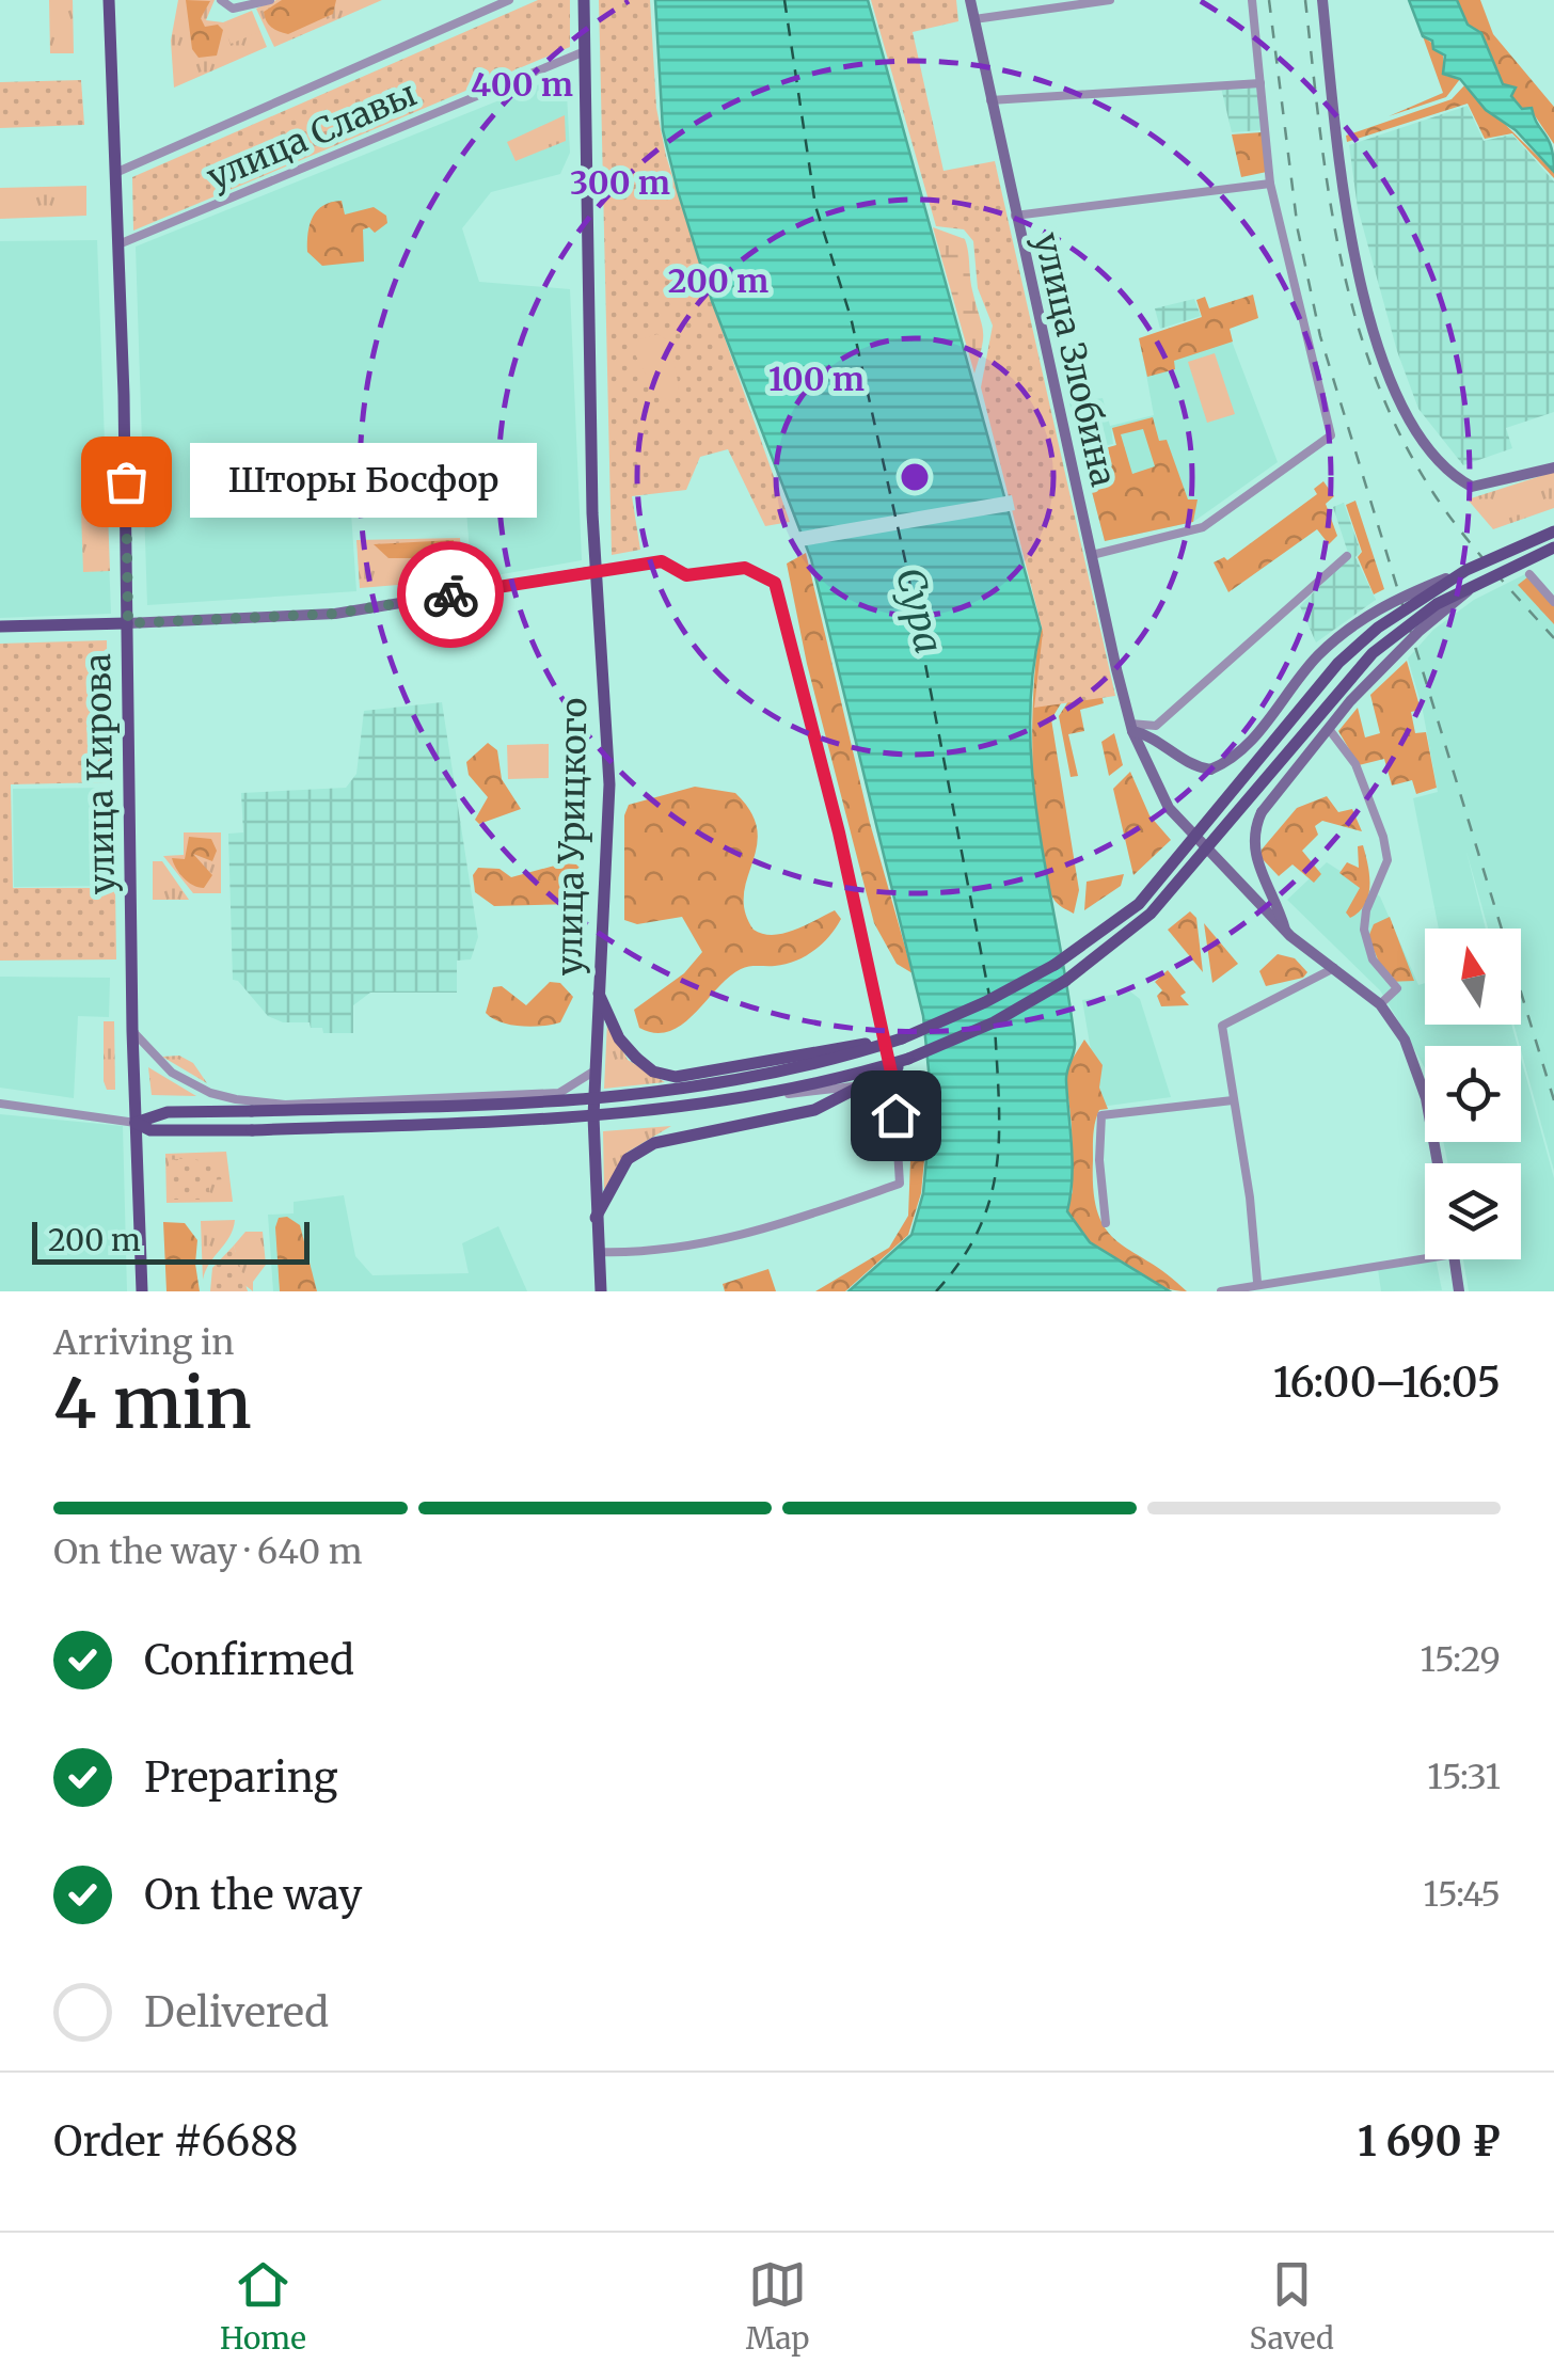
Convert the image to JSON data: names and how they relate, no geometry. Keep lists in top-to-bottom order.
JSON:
{
  "streets": {
    "main road": ["улица Злобина", "улица Кирова", "улица Урицкого"],
    "street": ["улица Славы"]
  },
  "crossings": [
    ["улица Славы", "улица Кирова"],
    ["улица Славы", "улица Урицкого"]
  ],
  "water": ["Сура"],
  "places": ["Шторы Босфор"],
  "scale_bar": "200 m",
  "north": "top",
  "page": {
    "bubble": "Шторы Босфор",
    "scale": "200 m",
    "heading": ["4 min", "Arriving in", "16:00–16:05"],
    "panel": ["Order #6688", "1 690 ₽"],
    "bar": "On the way · 640 m",
    "list": [
      ["Confirmed", "15:29"],
      ["Preparing", "15:31"],
      ["On the way", "15:45"],
      "Delivered"
    ],
    "tabs": ["Home", "Map", "Saved"]
  },
  "rings": [
    "400 m",
    "300 m",
    "200 m",
    "100 m"
  ]
}
